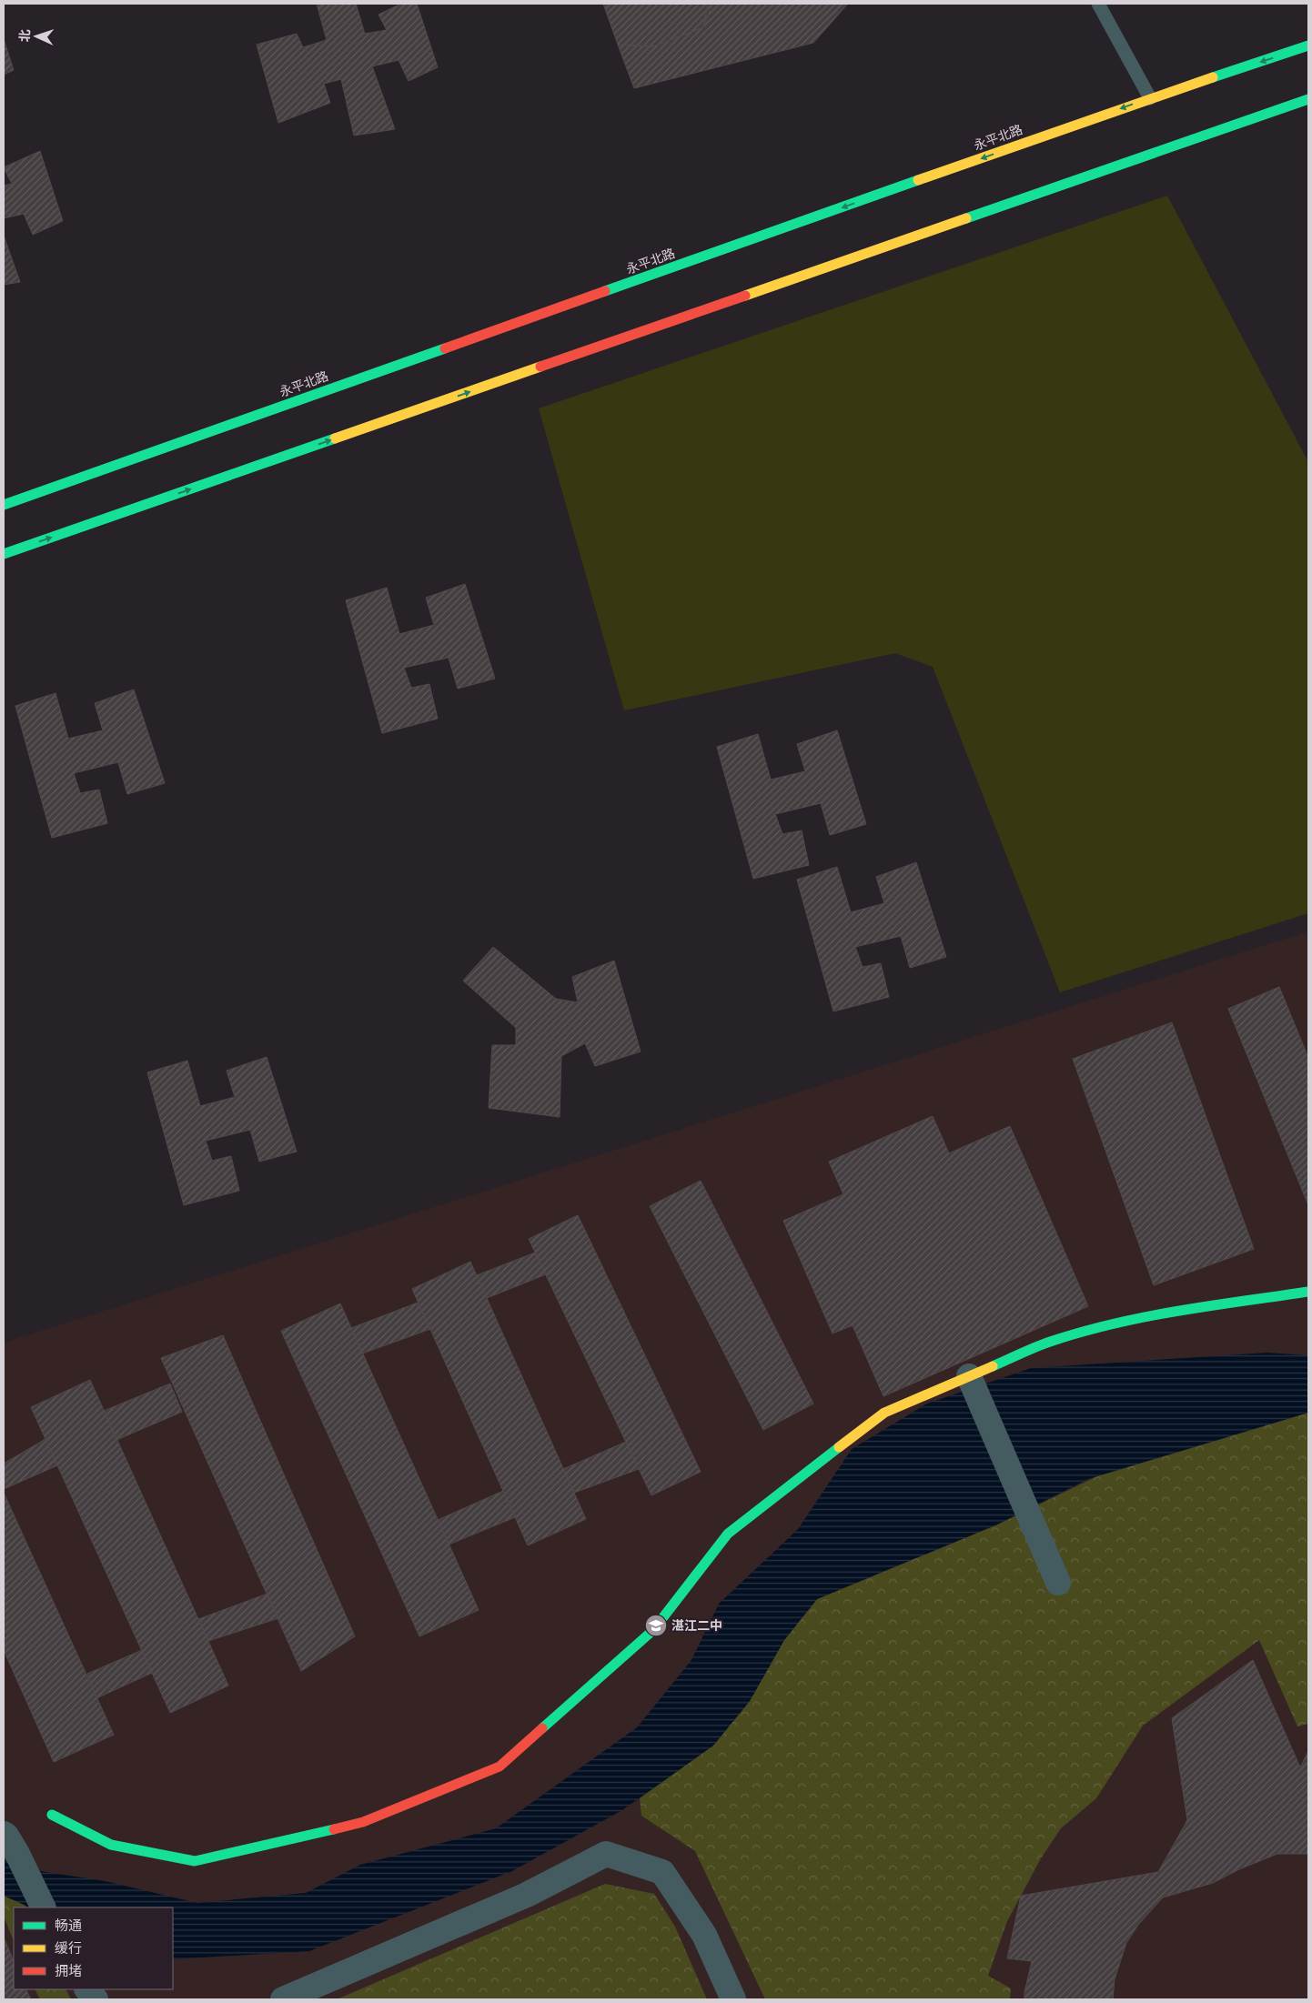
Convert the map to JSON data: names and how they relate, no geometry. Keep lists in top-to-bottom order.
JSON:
{
  "streets": {
    "street": ["永平北路"]
  },
  "places": {
    "school or university": ["湛江二中"]
  },
  "legend": ["畅通", "缓行", "拥堵"],
  "north": "left"
}
